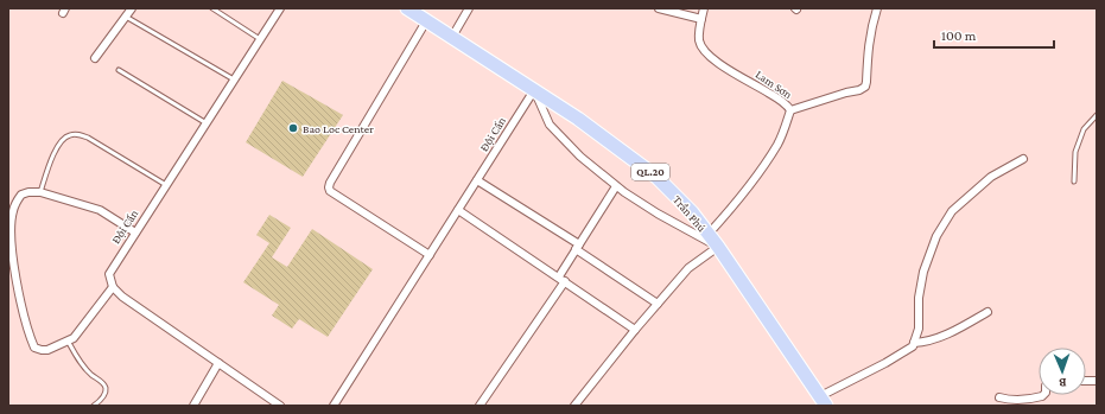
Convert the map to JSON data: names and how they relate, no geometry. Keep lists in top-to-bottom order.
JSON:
{
  "streets": {
    "highway": ["QL.20", "Trần Phú"],
    "street": ["Lam Sơn", "Đội Cấn"]
  },
  "crossings": [
    ["Lam Sơn", "Trần Phú"],
    ["Đội Cấn", "Trần Phú"]
  ],
  "places": ["Bao Loc Center"],
  "scale_bar": "100 m",
  "north": "bottom"
}
